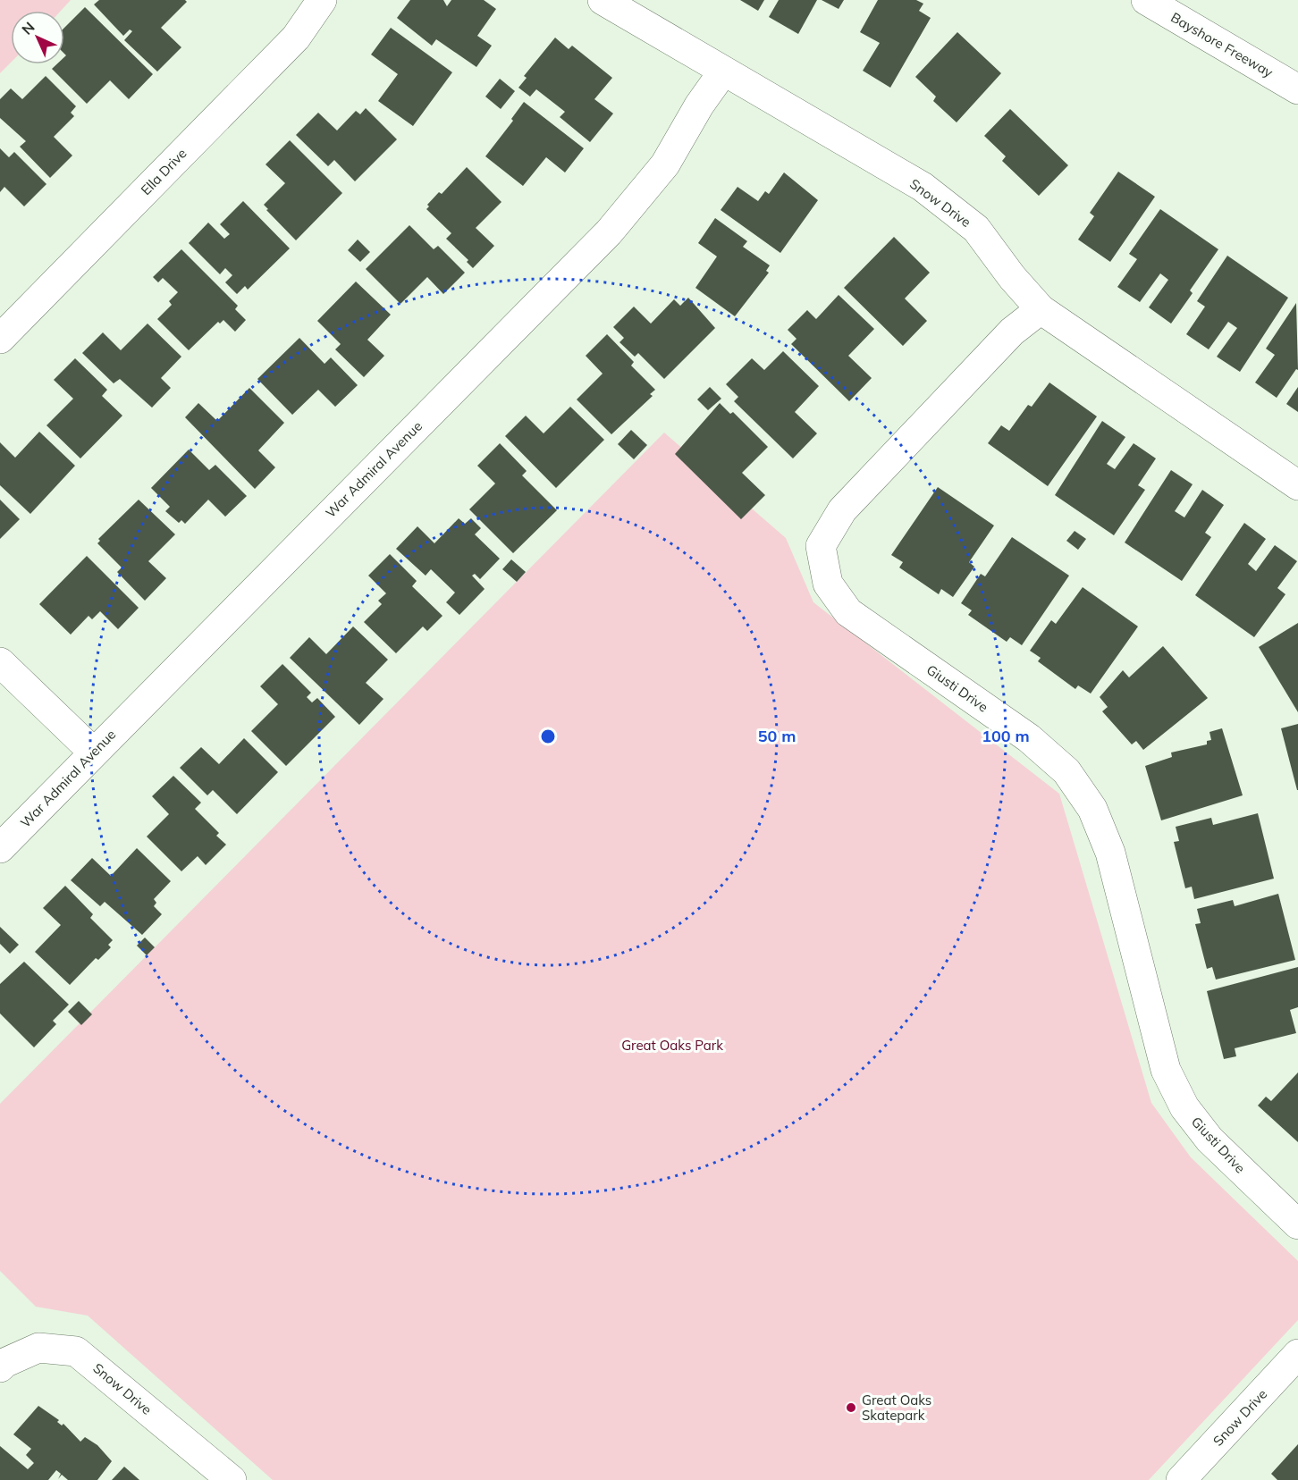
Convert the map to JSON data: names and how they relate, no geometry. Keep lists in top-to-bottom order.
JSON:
{
  "streets": {
    "main road": [
      "Bayshore Freeway",
      "Ella Drive",
      "Snow Drive",
      "War Admiral Avenue",
      "Giusti Drive"
    ]
  },
  "crossings": [
    ["Snow Drive", "War Admiral Avenue"],
    ["Snow Drive", "Giusti Drive"]
  ],
  "parks": ["Great Oaks Park"],
  "places": ["Great Oaks Skatepark"],
  "north": "top left",
  "rings": ["50 m", "100 m"]
}
